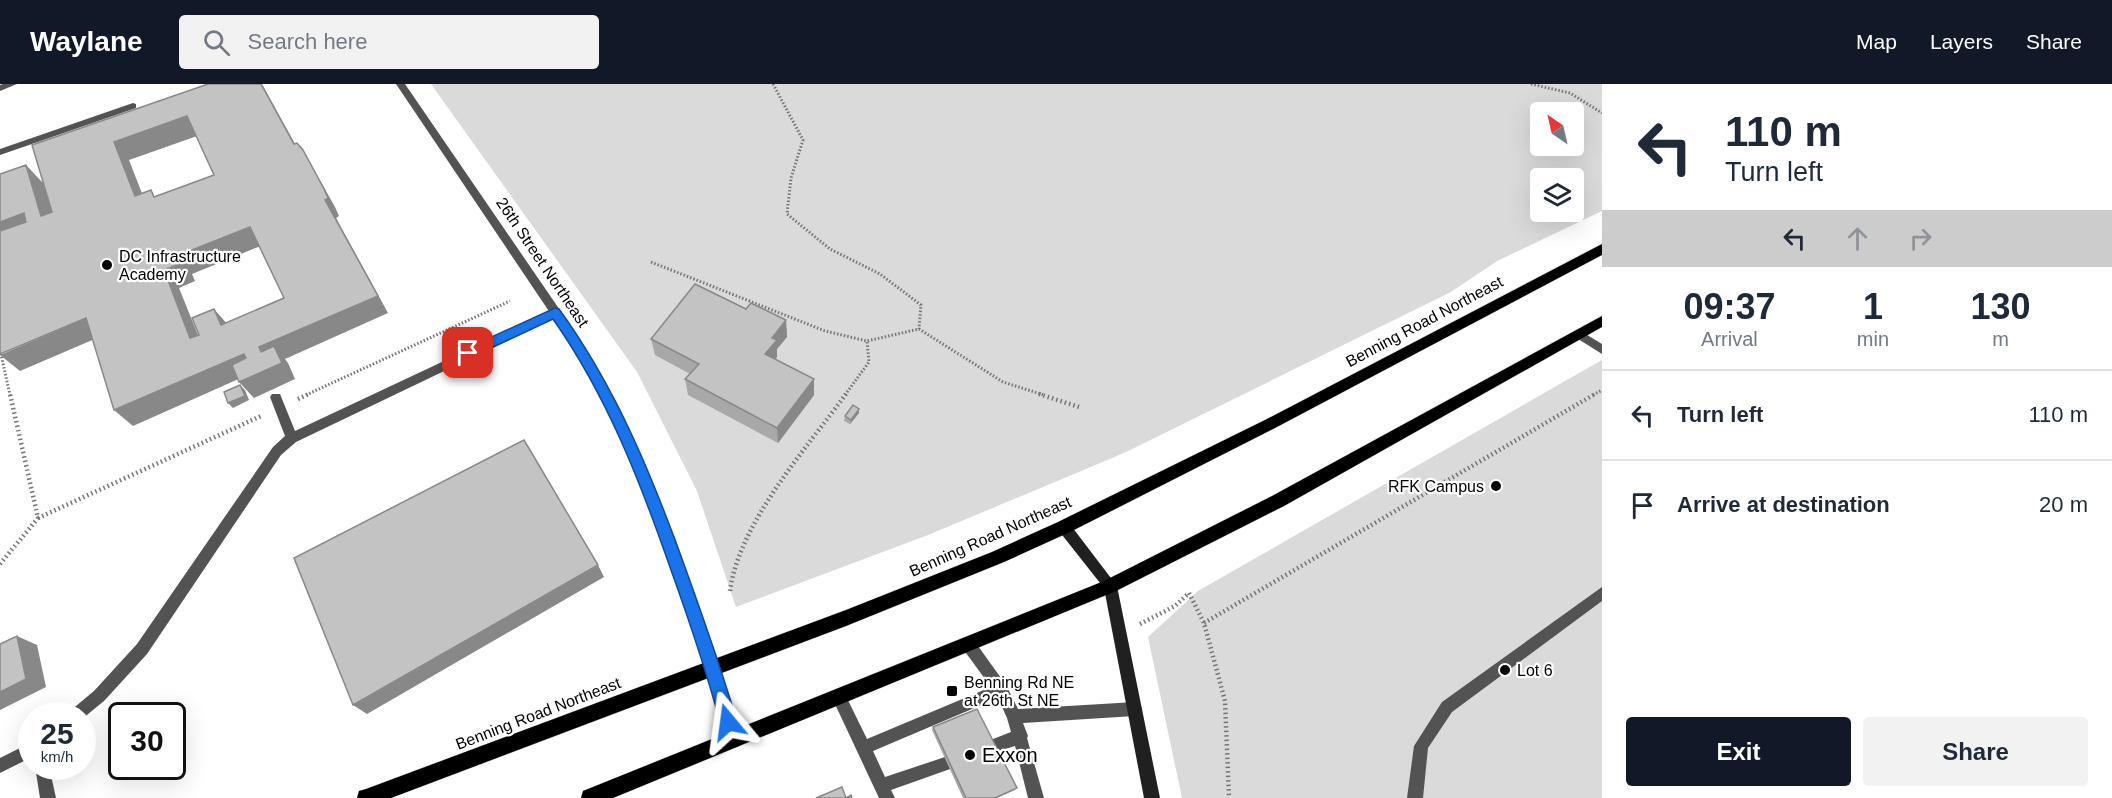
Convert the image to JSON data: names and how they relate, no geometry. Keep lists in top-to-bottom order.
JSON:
{
  "streets": {
    "main road": ["Benning Road Northeast"],
    "street": ["26th Street Northeast"]
  },
  "crossings": [
    ["26th Street Northeast", "Benning Road Northeast"]
  ],
  "places": {
    "other": [
      "DC Infrastructure Academy",
      "RFK Campus",
      "Lot 6",
      "Exxon"
    ],
    "transit": ["Benning Rd NE at 26th St NE"]
  },
  "north": "top left",
  "page": {
    "header": "Waylane",
    "search": "Search here",
    "nav": ["Map", "Layers", "Share"],
    "turn": ["110 m", "Turn left"],
    "eta": [
      "09:37",
      "Arrival",
      "1",
      "min",
      "130",
      "m"
    ],
    "list": [
      {
        "name": "Turn left",
        "value": "110 m"
      },
      {
        "name": "Arrive at destination",
        "value": "20 m"
      }
    ],
    "speed": "25 km/h",
    "limit": "30",
    "buttons": ["Exit", "Share"]
  }
}
